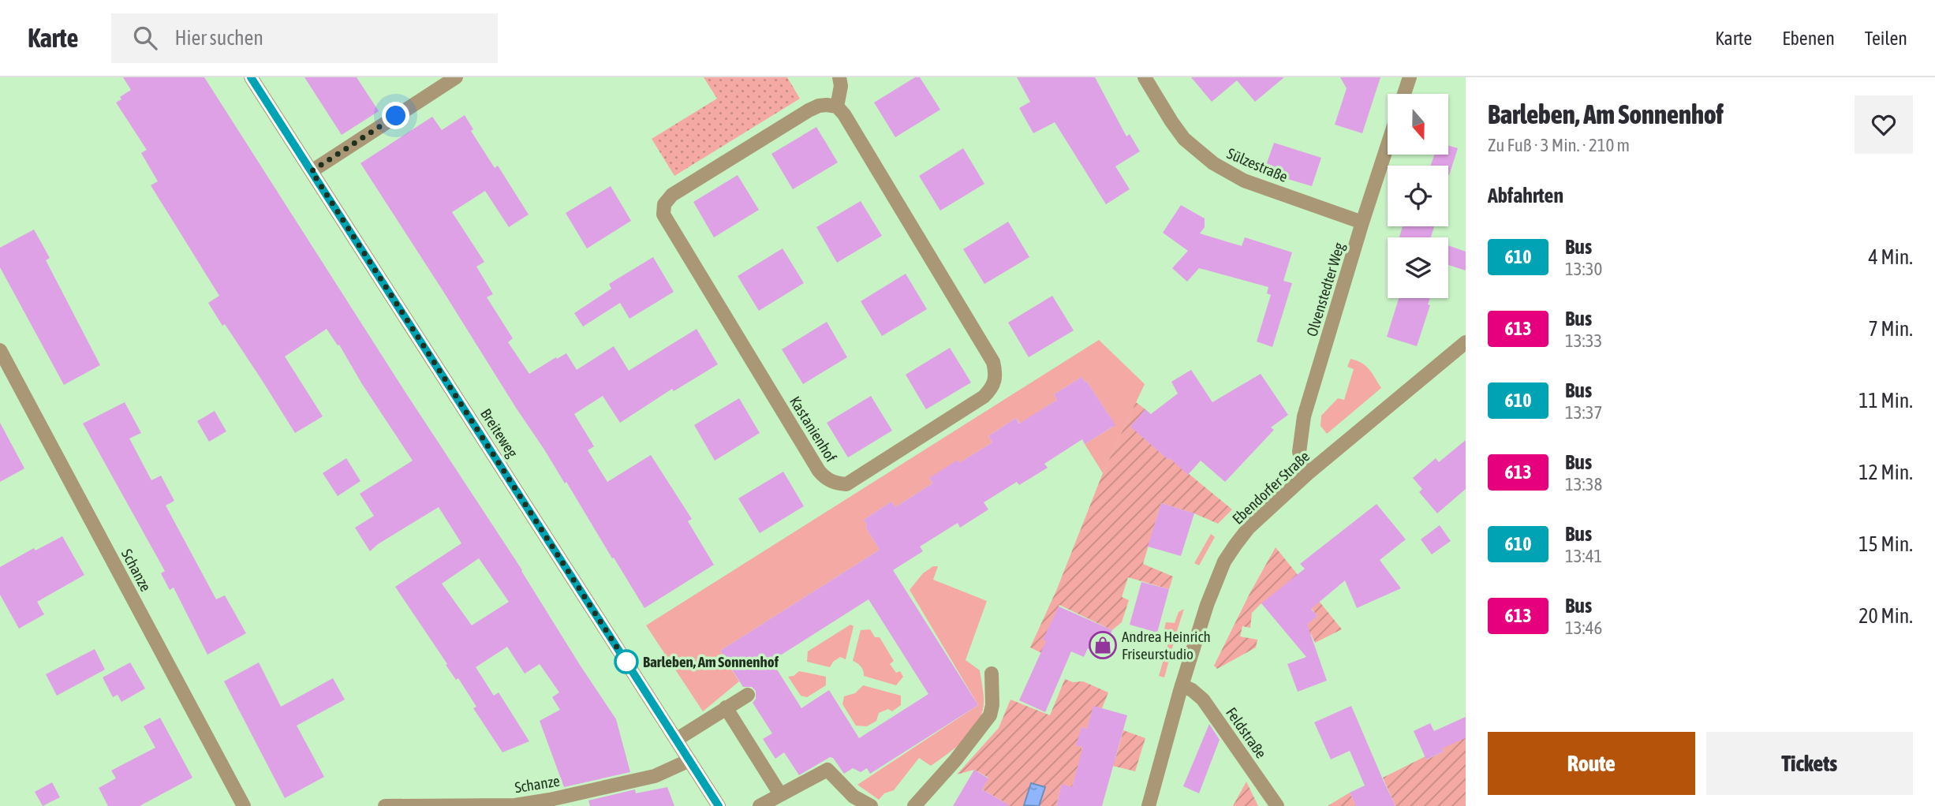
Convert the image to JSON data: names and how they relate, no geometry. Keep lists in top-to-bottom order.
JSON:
{
  "streets": {
    "street": [
      "Sülzestraße",
      "Olvenstedter Weg",
      "Kastanienhof",
      "Breiteweg",
      "Ebendorfer Straße",
      "Schanze",
      "Feldstraße"
    ]
  },
  "crossings": [
    ["Sülzestraße", "Olvenstedter Weg"],
    ["Olvenstedter Weg", "Ebendorfer Straße"],
    ["Breiteweg", "Schanze"],
    ["Ebendorfer Straße", "Feldstraße"]
  ],
  "places": {
    "shop": ["Andrea Heinrich Friseurstudio"],
    "other": ["Barleben, Am Sonnenhof"]
  },
  "lines": ["bus line 610"],
  "north": "bottom",
  "page": {
    "header": "Karte",
    "search": "Hier suchen",
    "nav": ["Karte", "Ebenen", "Teilen"],
    "heading": [
      ["Barleben, Am Sonnenhof", "Zu Fuß · 3 Min. · 210 m"],
      "Abfahrten"
    ],
    "list": [
      {
        "mark": "610",
        "name": "Bus",
        "note": "13:30",
        "value": "4 Min."
      },
      {
        "mark": "613",
        "name": "Bus",
        "note": "13:33",
        "value": "7 Min."
      },
      {
        "mark": "610",
        "name": "Bus",
        "note": "13:37",
        "value": "11 Min."
      },
      {
        "mark": "613",
        "name": "Bus",
        "note": "13:38",
        "value": "12 Min."
      },
      {
        "mark": "610",
        "name": "Bus",
        "note": "13:41",
        "value": "15 Min."
      },
      {
        "mark": "613",
        "name": "Bus",
        "note": "13:46",
        "value": "20 Min."
      }
    ],
    "buttons": ["Route", "Tickets"]
  }
}
